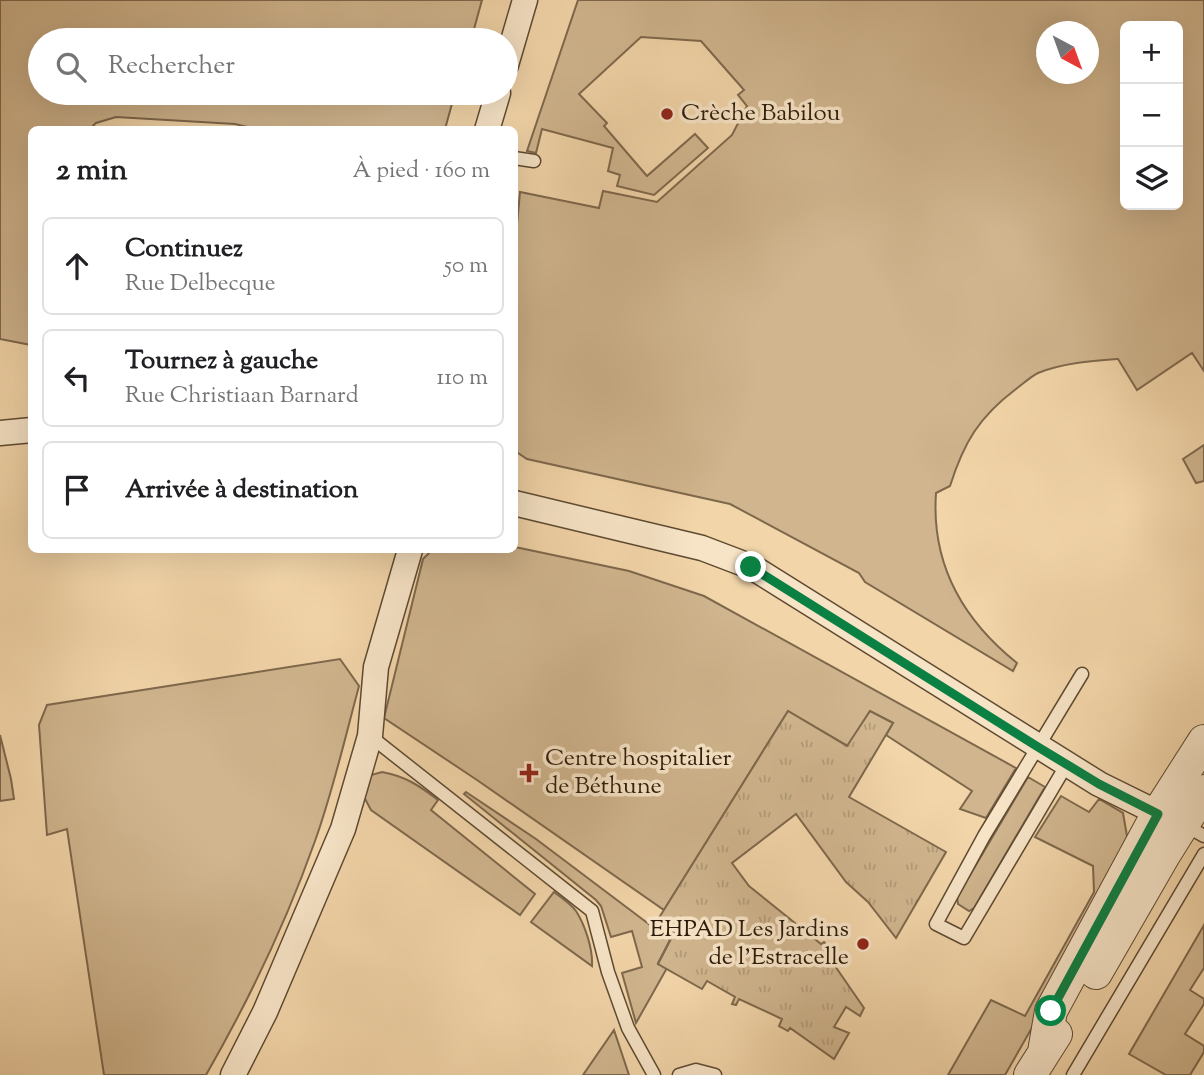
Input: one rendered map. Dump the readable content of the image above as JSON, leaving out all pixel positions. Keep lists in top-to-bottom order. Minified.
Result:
{"places":{"other":["Crèche Babilou","EHPAD Les Jardins de l'Estracelle"],"health":["Centre hospitalier de Béthune"]},"north":"bottom right","page":{"map_buttons":["+","−"],"search":"Rechercher","heading":["2 min","À pied · 160 m"],"list":[["Continuez","Rue Delbecque","50 m"],["Tournez à gauche","Rue Christiaan Barnard","110 m"],"Arrivée à destination"]}}
